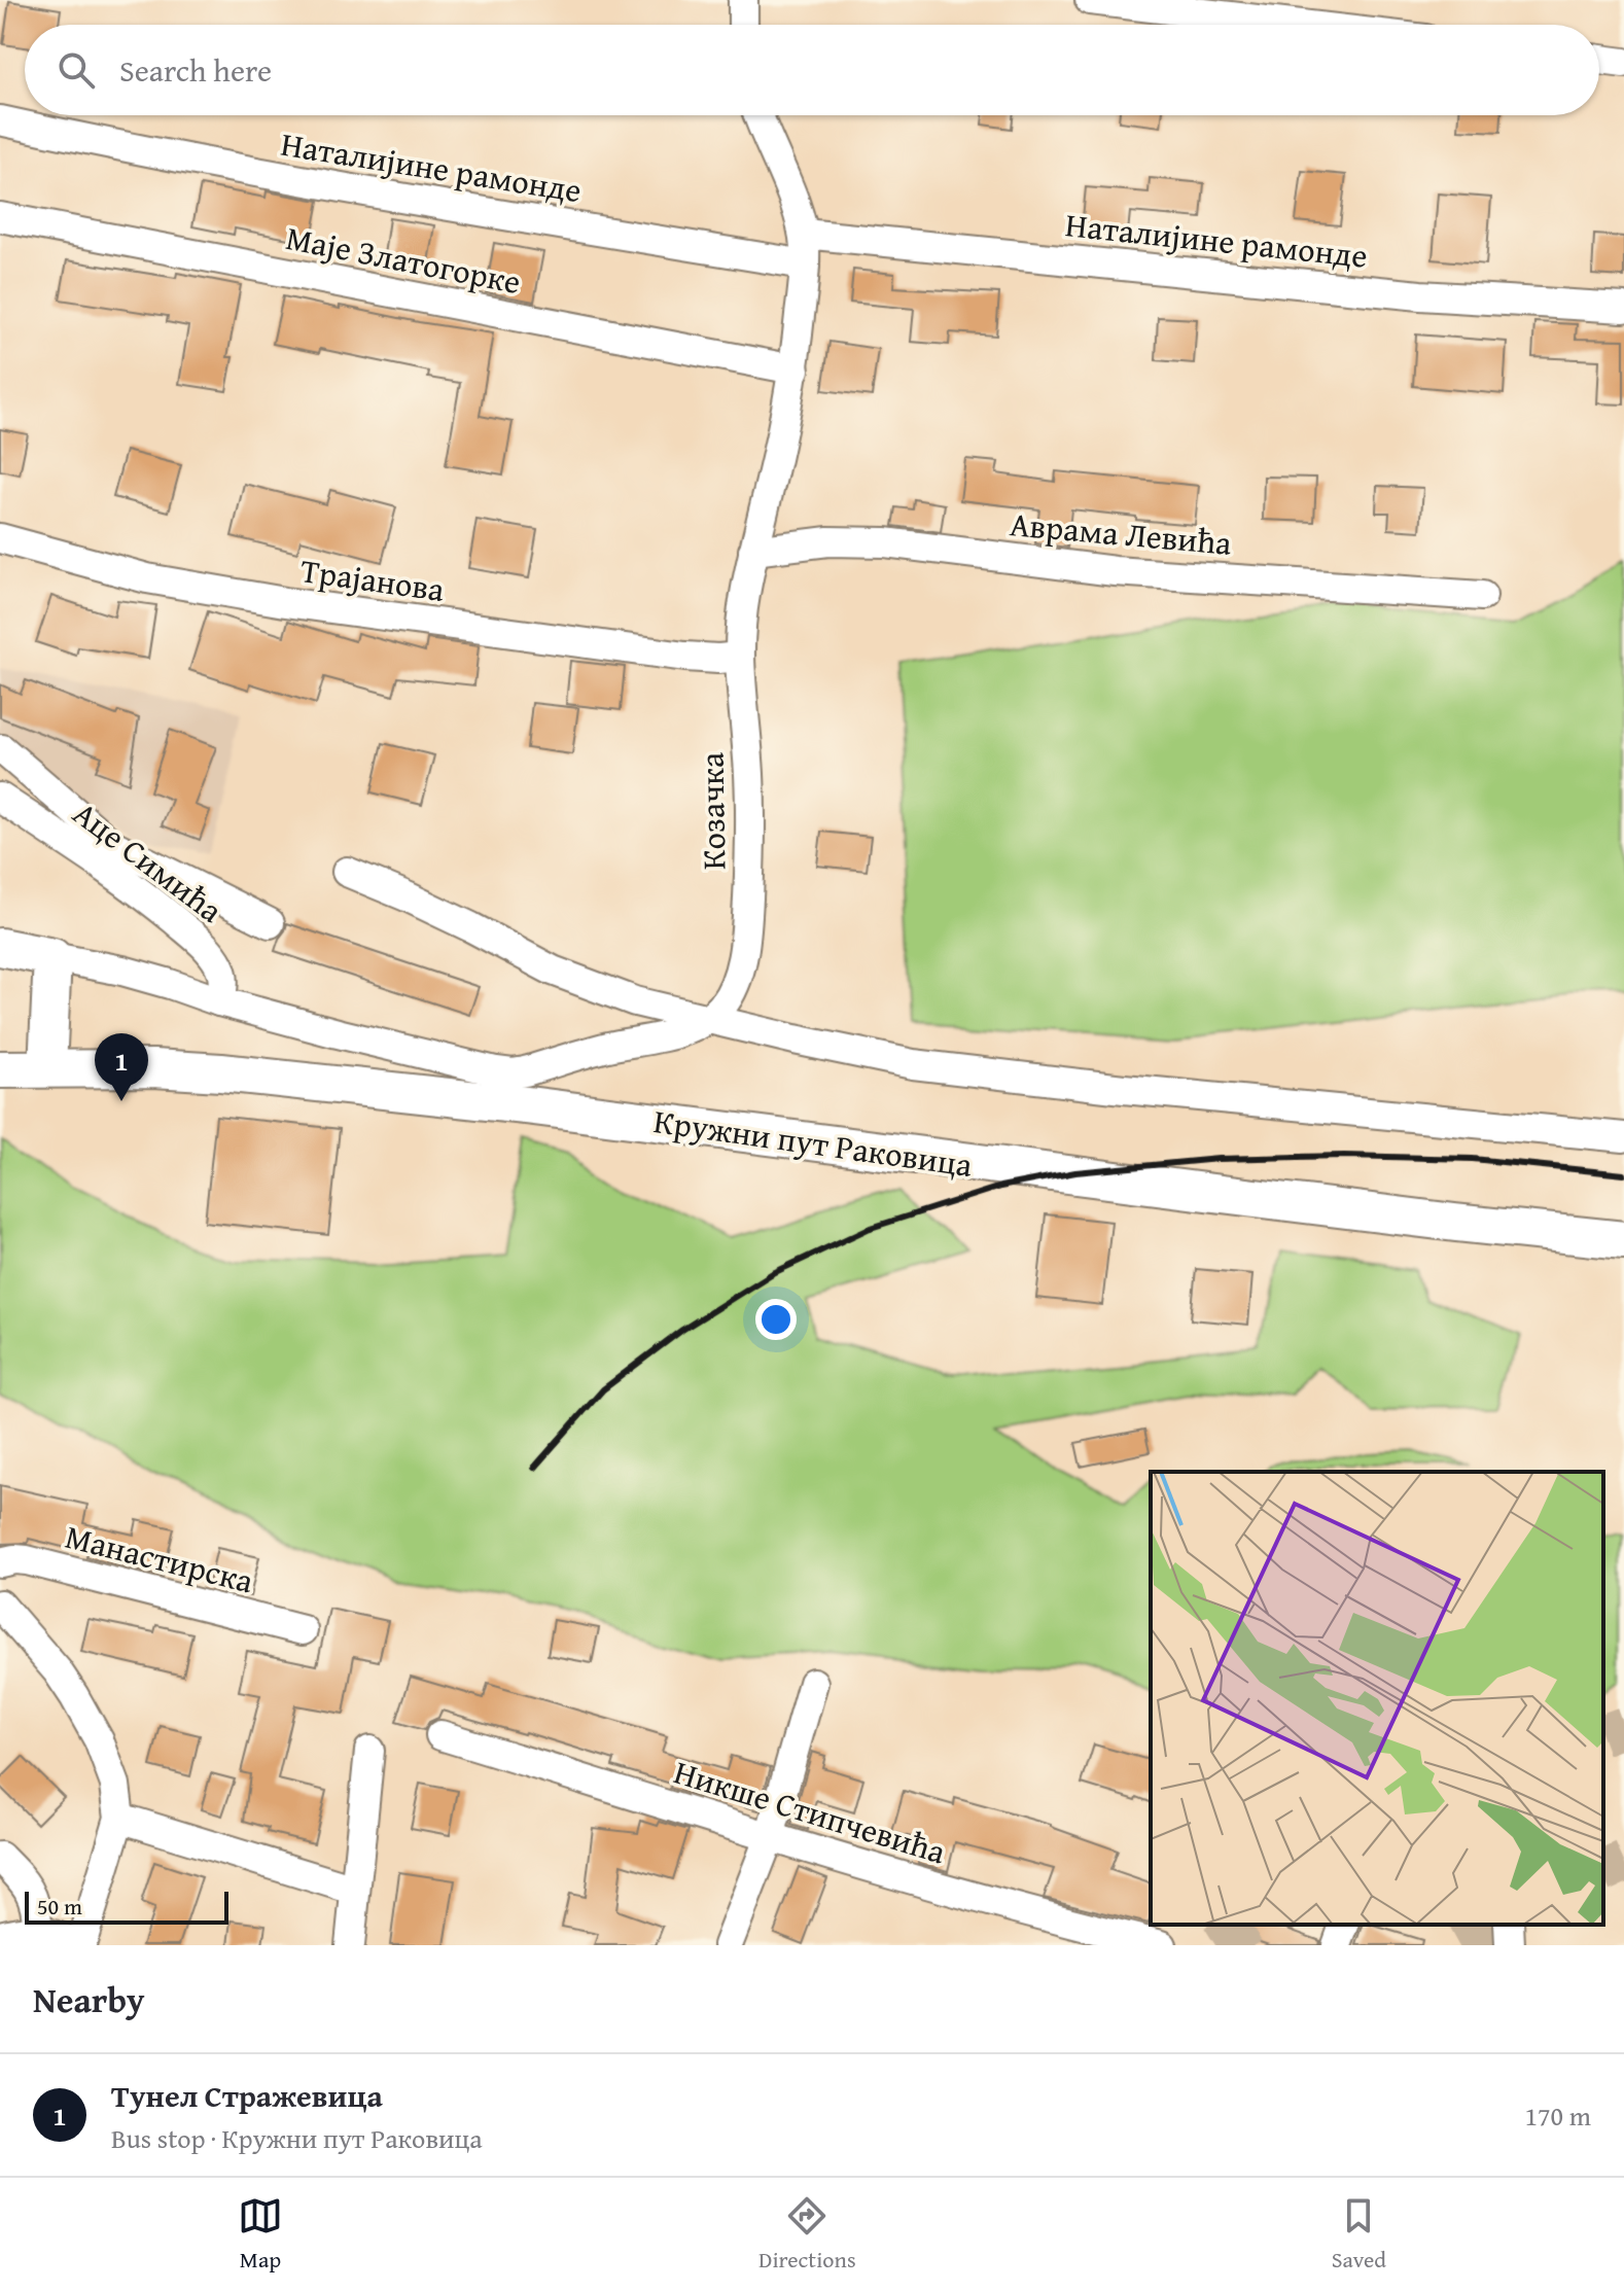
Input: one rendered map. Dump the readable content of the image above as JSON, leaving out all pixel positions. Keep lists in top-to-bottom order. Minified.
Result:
{"streets":{"main road":["Кружни пут Раковица"],"street":["Наталијине рамонде","Маје Златогорке","Аврама Левића","Трајанова","Козачка","Аце Симића","Манастирска","Никше Стипчевића"]},"crossings":[["Наталијине рамонде","Козачка"],["Маје Златогорке","Козачка"],["Аврама Левића","Козачка"],["Трајанова","Козачка"],["Козачка","Аце Симића"]],"scale_bar":"50 m","page":{"search":"Search here","pins":"1","scale":"50 m","heading":"Nearby","list":[{"mark":"1","name":"Тунел Стражевица","note":"Bus stop · Кружни пут Раковица","value":"170 m"}],"nav":["Map","Directions","Saved"]}}
